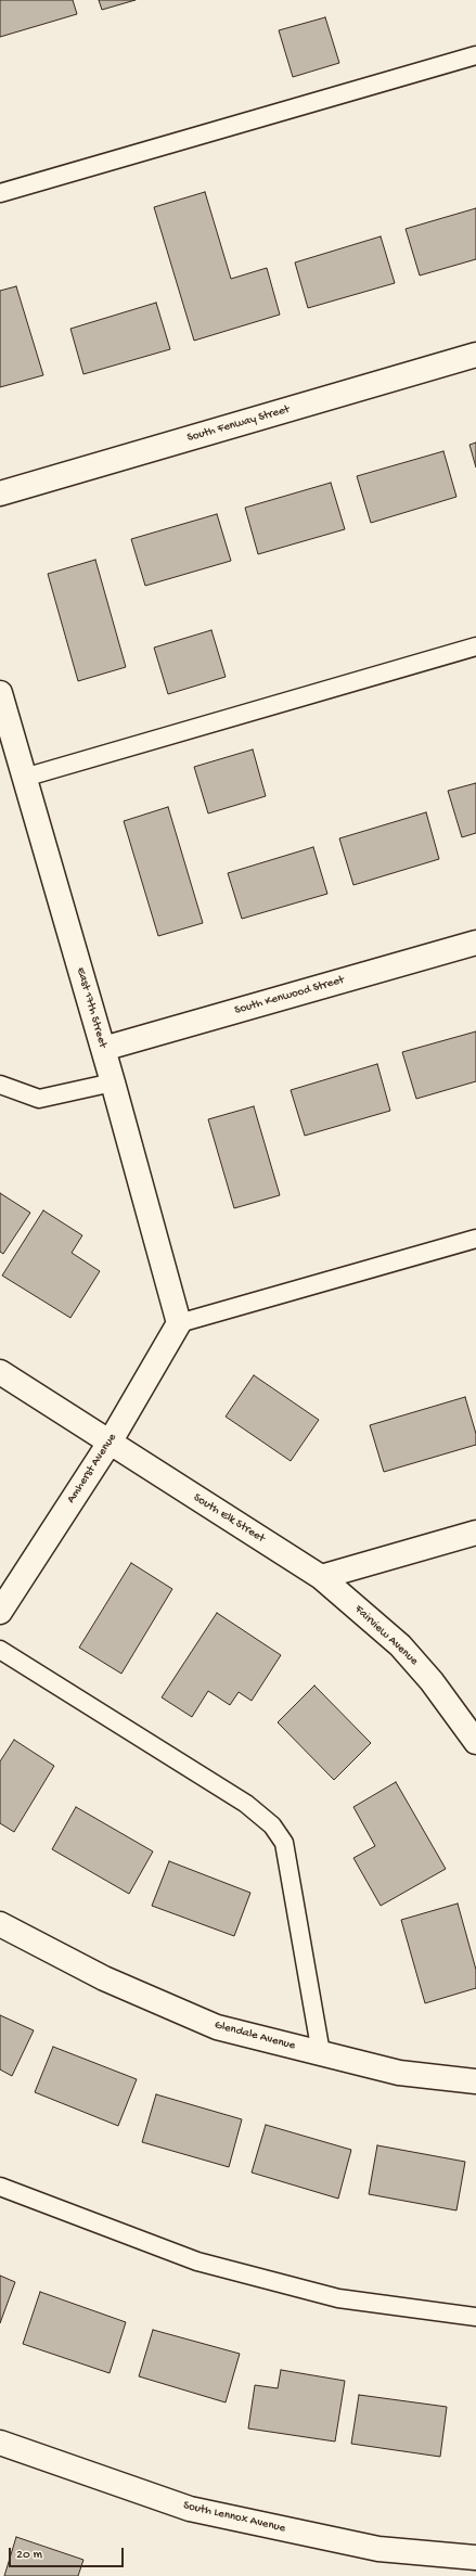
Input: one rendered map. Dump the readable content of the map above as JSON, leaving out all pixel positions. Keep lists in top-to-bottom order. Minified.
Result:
{"streets":{"street":["South Fenway Street","South Kenwood Street","East 17th Street","Amherst Avenue","South Elk Street","Fairview Avenue","Glendale Avenue","South Lennox Avenue"]},"crossings":[["South Kenwood Street","East 17th Street"],["East 17th Street","Amherst Avenue"],["Amherst Avenue","South Elk Street"],["South Elk Street","Fairview Avenue"]],"scale_bar":"20 m"}
